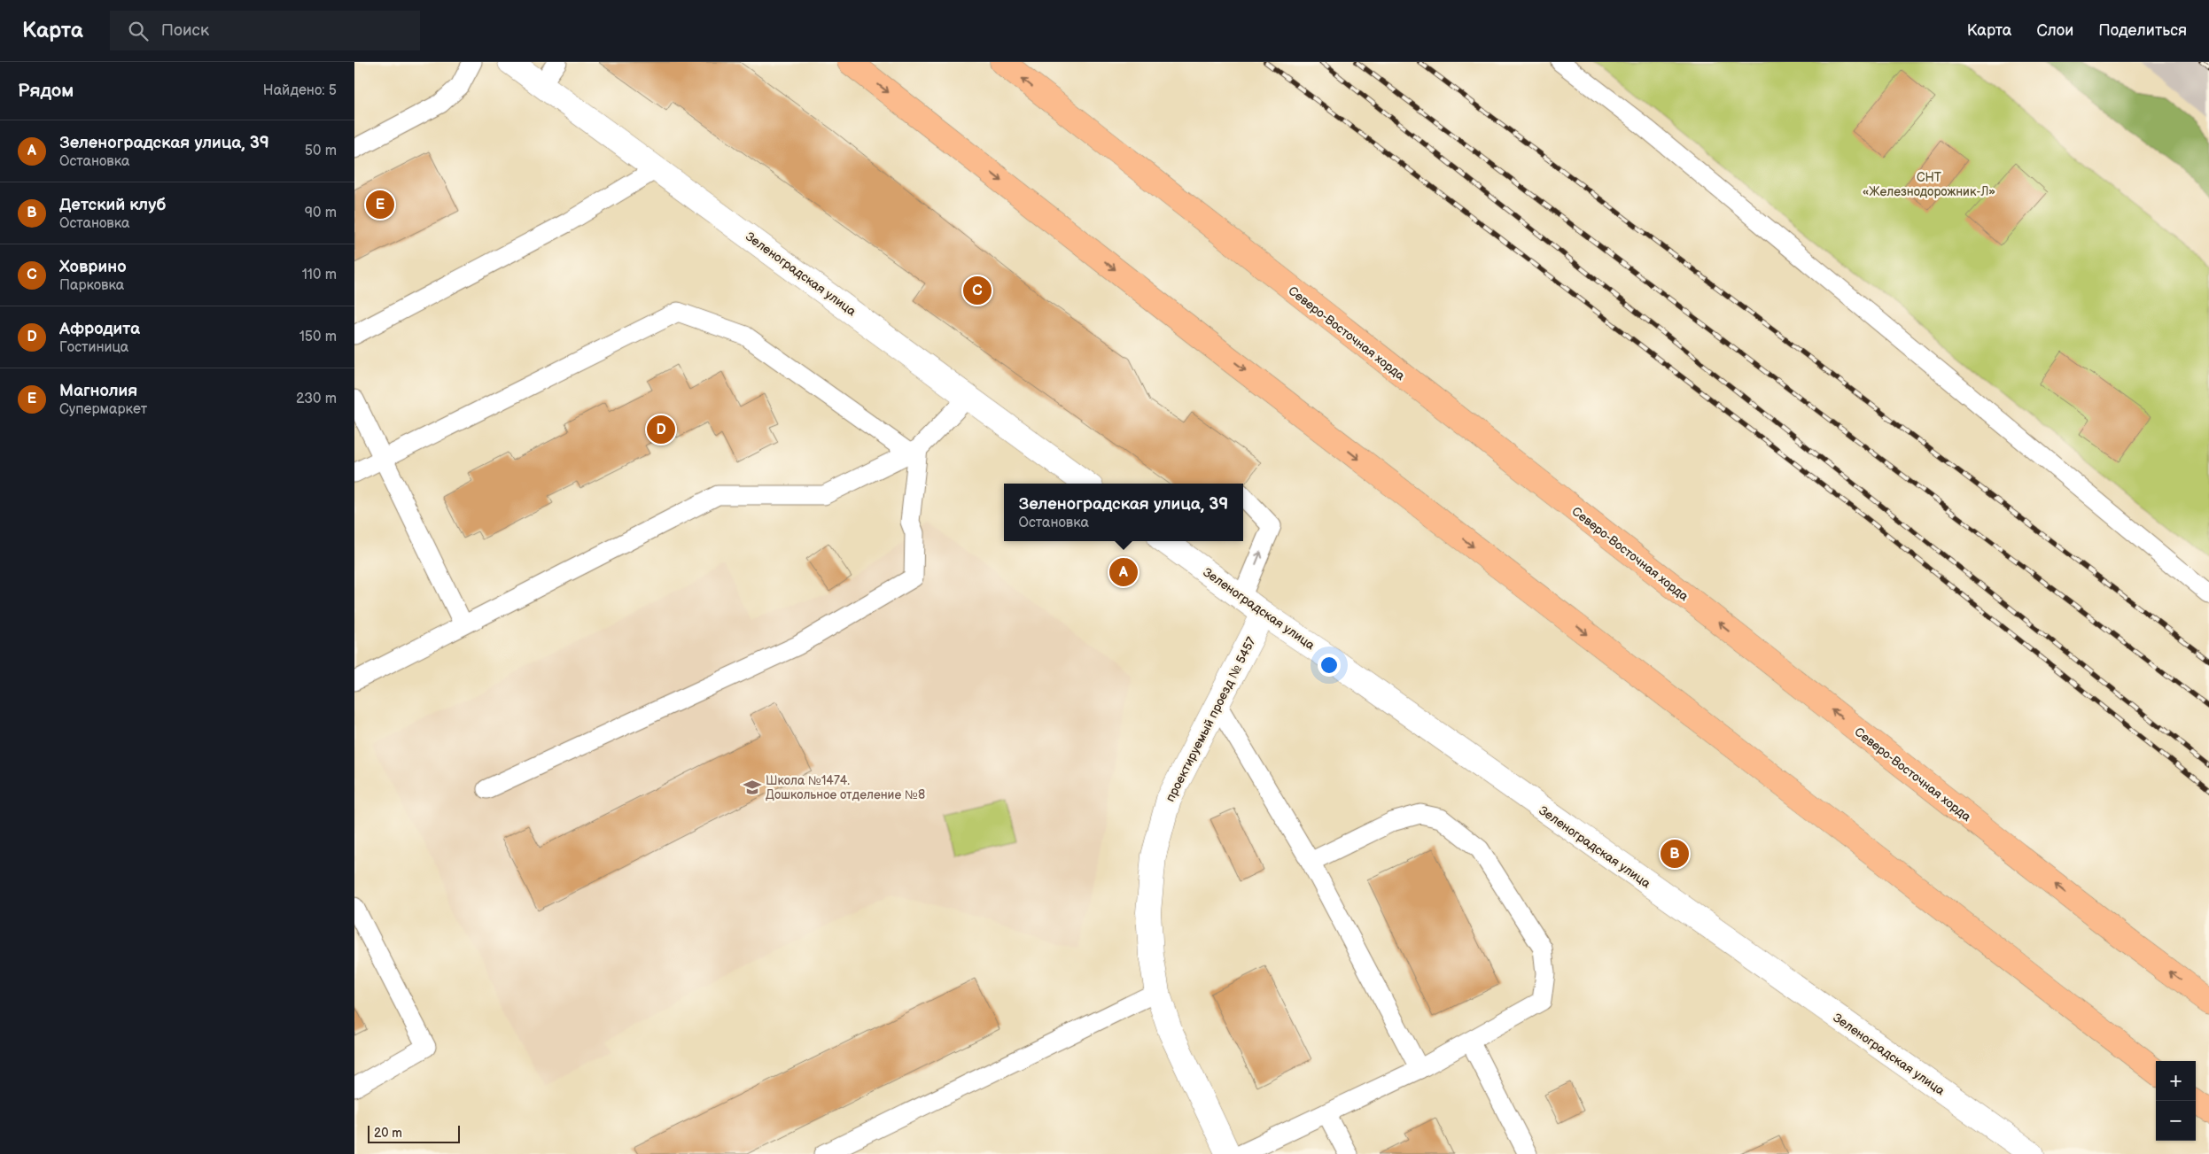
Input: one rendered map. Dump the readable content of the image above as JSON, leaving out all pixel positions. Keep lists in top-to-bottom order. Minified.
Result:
{"streets":{"main road":["Северо-Восточная хорда"],"street":["Зеленоградская улица","проектируемый проезд № 5457"]},"crossings":[["Зеленоградская улица","проектируемый проезд № 5457"]],"parks":["СНТ «Железнодорожник-Л»"],"places":{"school or university":["Школа №1474. Дошкольное отделение №8"]},"scale_bar":"20 m","page":{"header":"Карта","search":"Поиск","nav":["Карта","Слои","Поделиться"],"heading":["Рядом","Найдено: 5"],"list":[{"mark":"A","name":"Зеленоградская улица, 39","note":"Остановка","value":"50 m"},{"mark":"B","name":"Детский клуб","note":"Остановка","value":"90 m"},{"mark":"C","name":"Ховрино","note":"Парковка","value":"110 m"},{"mark":"D","name":"Афродита","note":"Гостиница","value":"150 m"},{"mark":"E","name":"Магнолия","note":"Супермаркет","value":"230 m"}],"pins":["E","C","D","A","B"],"popup":["Зеленоградская улица, 39","Остановка"],"map_buttons":["+","−"],"scale":"20 m"}}
